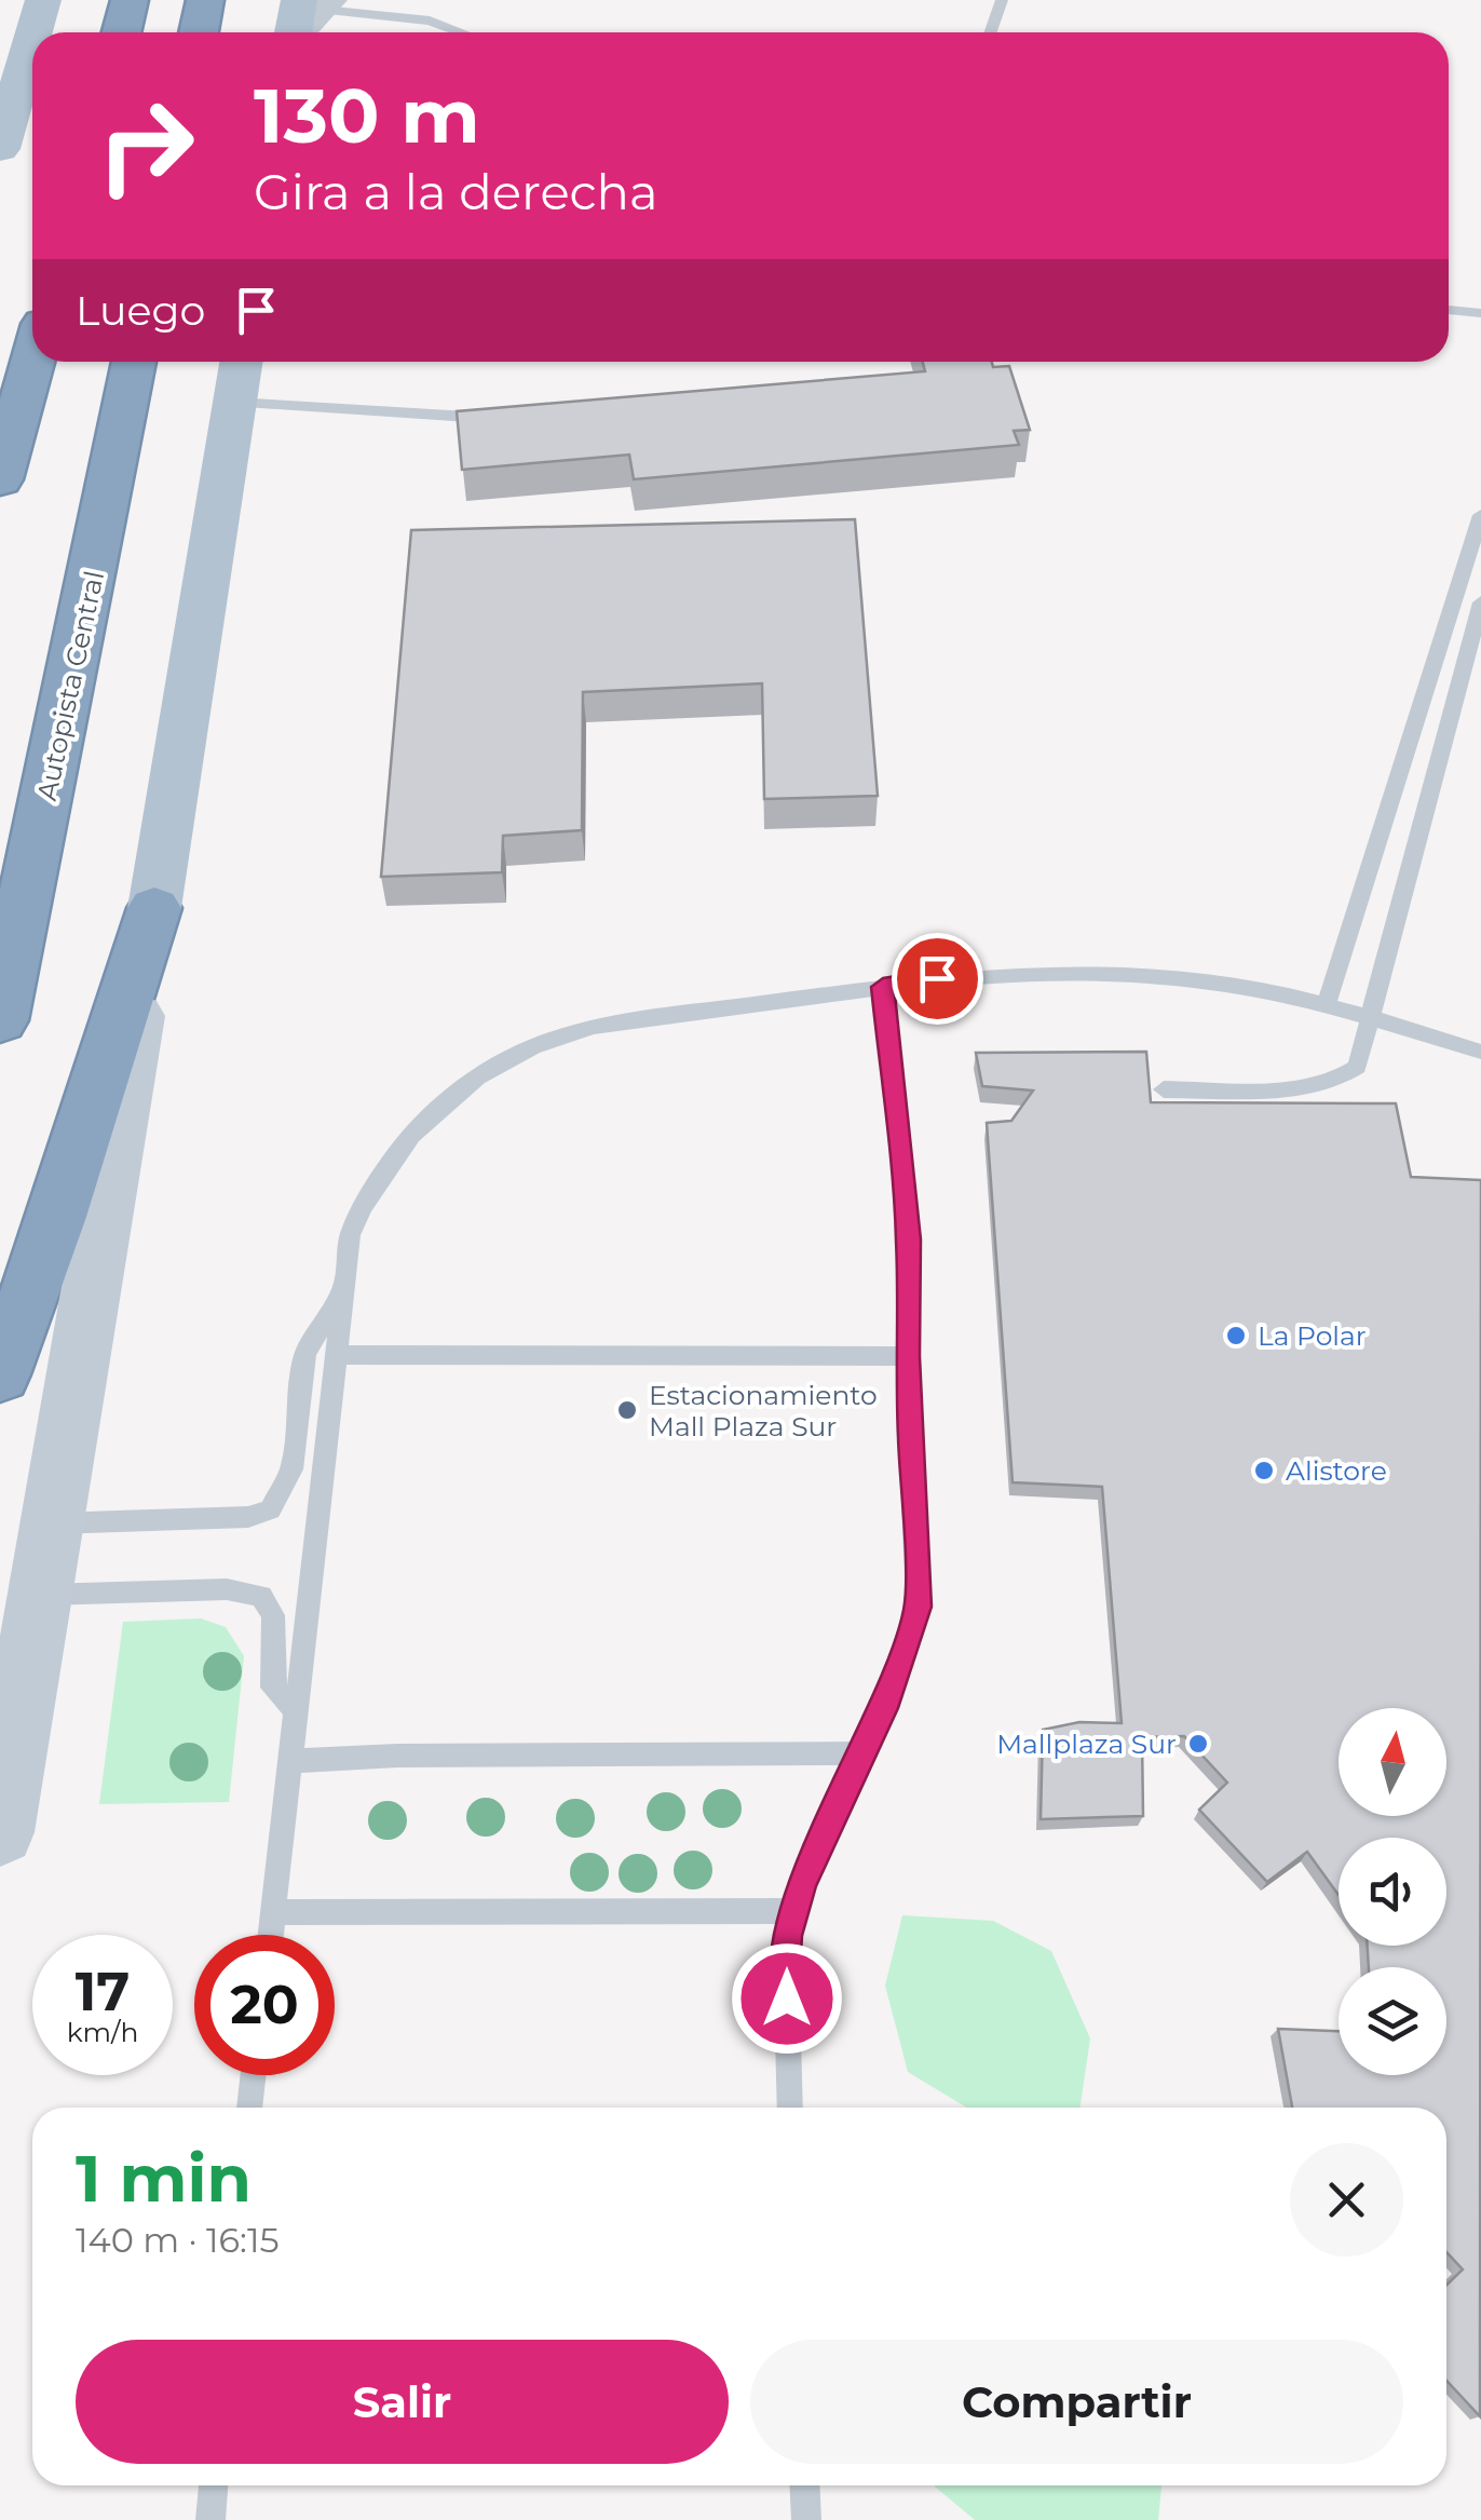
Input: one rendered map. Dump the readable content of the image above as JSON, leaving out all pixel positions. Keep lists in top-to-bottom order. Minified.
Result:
{"streets":{"highway":["Autopista Central"]},"places":["La Polar","Estacionamiento Mall Plaza Sur","Alistore","Mallplaza Sur"],"north":"top","page":{"turn":["130 m","Gira a la derecha"],"then":"Luego","speed":"17 km/h","limit":"20","heading":["1 min","140 m · 16:15"],"buttons":["Salir","Compartir"]}}
